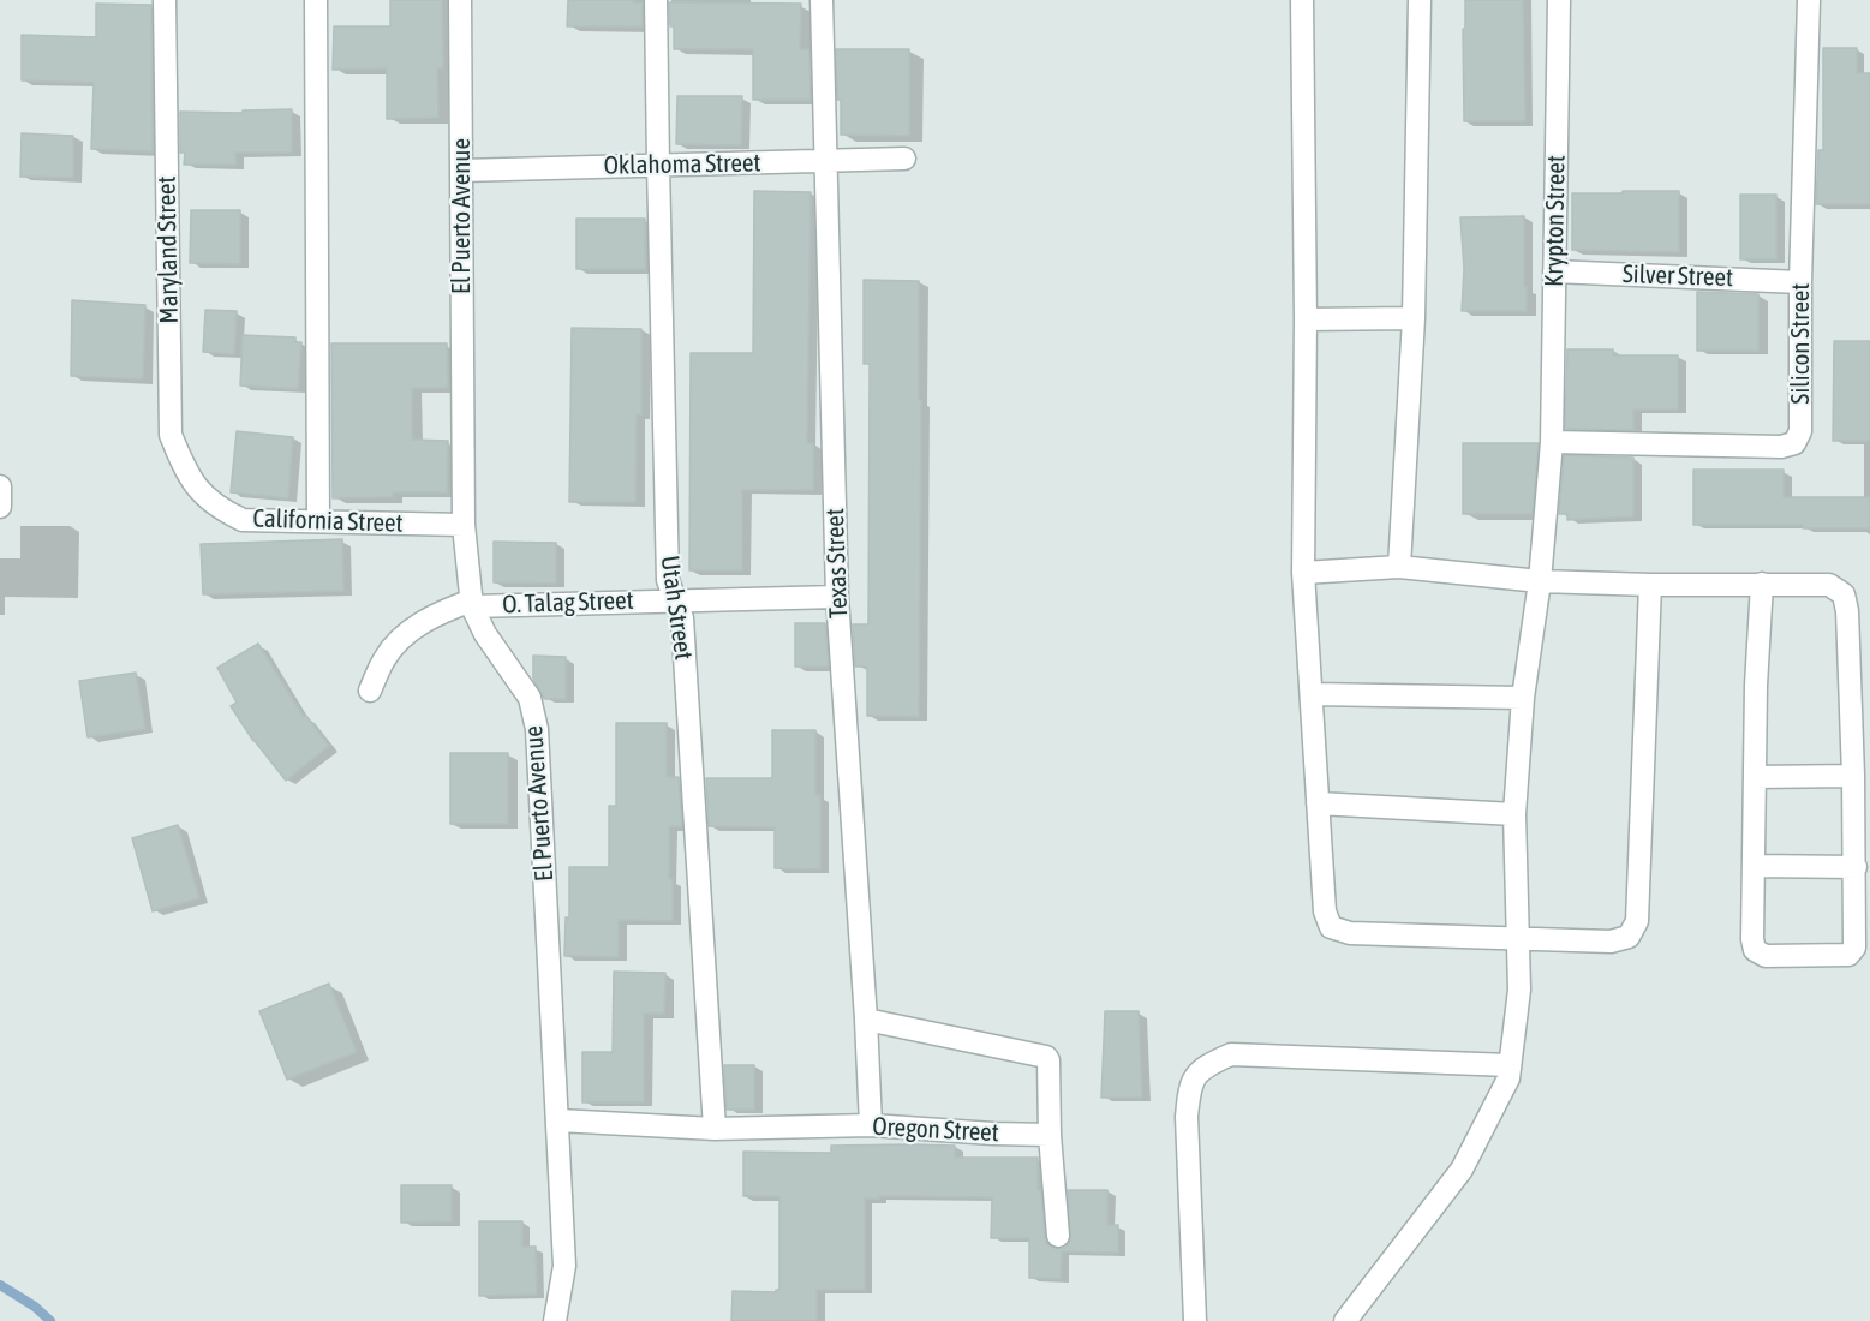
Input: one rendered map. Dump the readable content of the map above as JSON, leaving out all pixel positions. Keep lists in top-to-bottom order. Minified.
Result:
{"streets":{"street":["Oklahoma Street","El Puerto Avenue","Krypton Street","Maryland Street","Silver Street","Silicon Street","California Street","Texas Street","O. Talag Street","Utah Street","Oregon Street"]},"crossings":[["Oklahoma Street","El Puerto Avenue"],["Oklahoma Street","Texas Street"],["Oklahoma Street","Utah Street"],["El Puerto Avenue","California Street"],["El Puerto Avenue","O. Talag Street"],["El Puerto Avenue","Oregon Street"],["Krypton Street","Silver Street"],["Krypton Street","Silicon Street"],["Maryland Street","California Street"],["Silver Street","Silicon Street"],["Texas Street","O. Talag Street"],["Texas Street","Oregon Street"],["O. Talag Street","Utah Street"],["Utah Street","Oregon Street"]]}
